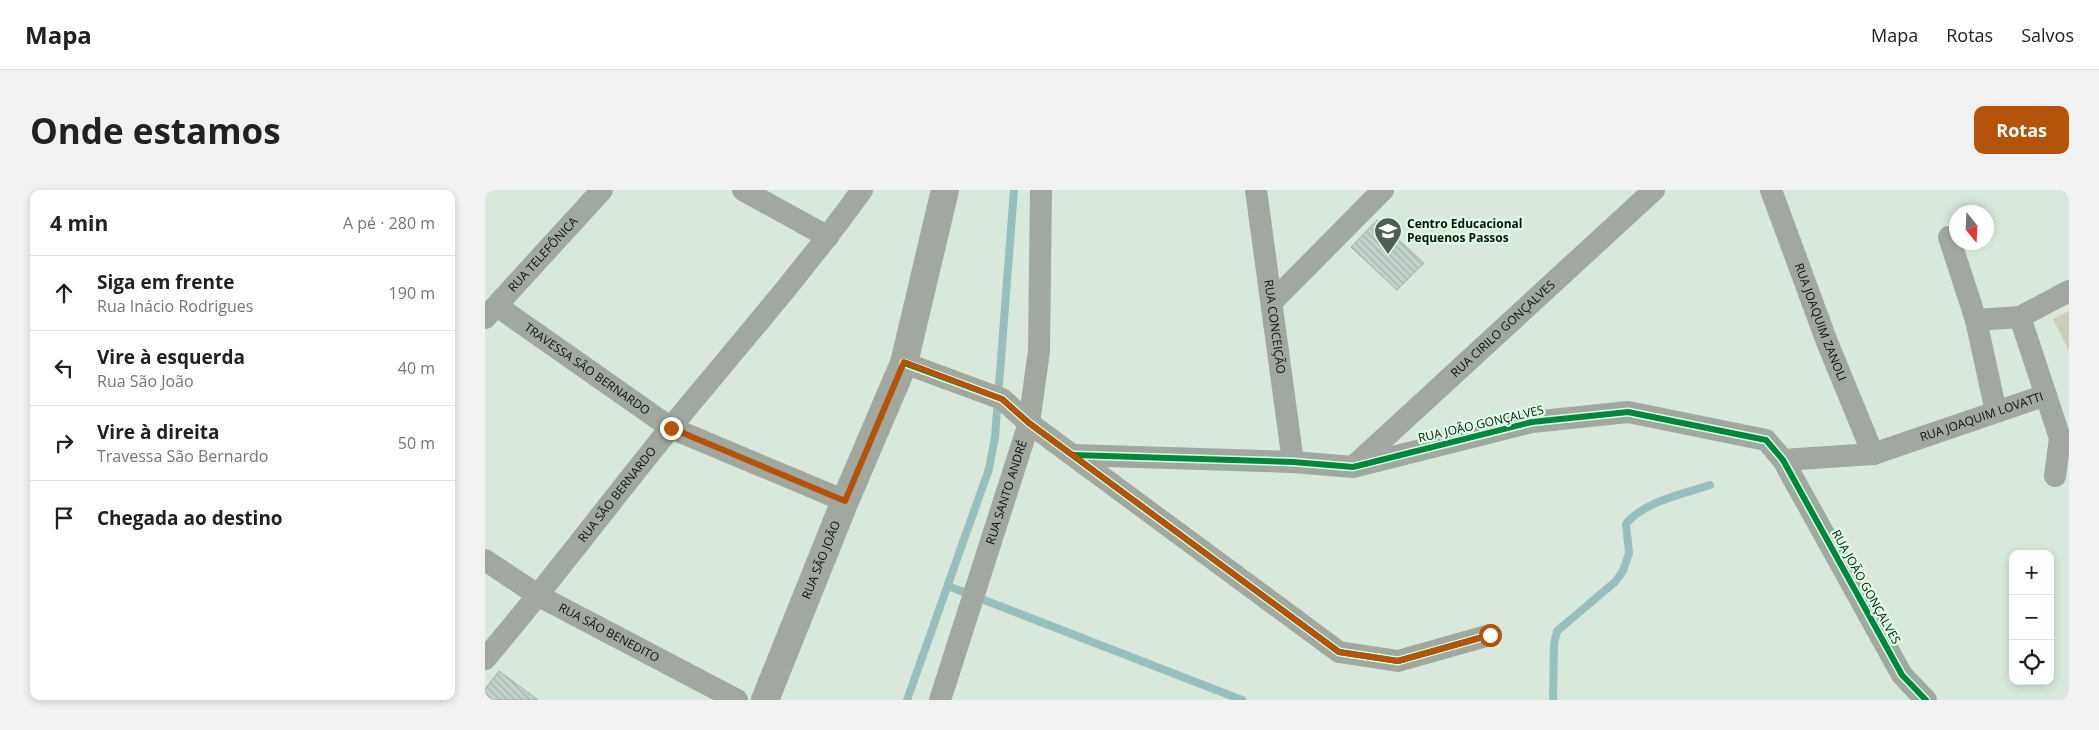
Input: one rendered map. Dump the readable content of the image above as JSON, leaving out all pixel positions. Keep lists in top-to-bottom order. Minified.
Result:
{"streets":{"street":["RUA TELEFÔNICA","RUA JOAQUIM ZANOLI","RUA CONCEIÇÃO","RUA CIRILO GONÇALVES","TRAVESSA SÃO BERNARDO","RUA JOAQUIM LOVATTI","RUA JOÃO GONÇALVES","RUA SANTO ANDRÉ","RUA SÃO BERNARDO","RUA SÃO JOÃO","RUA SÃO BENEDITO"]},"crossings":[["RUA TELEFÔNICA","TRAVESSA SÃO BERNARDO"],["RUA JOAQUIM ZANOLI","RUA JOAQUIM LOVATTI"],["RUA CONCEIÇÃO","RUA JOÃO GONÇALVES"],["RUA CIRILO GONÇALVES","RUA JOÃO GONÇALVES"],["TRAVESSA SÃO BERNARDO","RUA SÃO BERNARDO"],["TRAVESSA SÃO BERNARDO","RUA SÃO JOÃO"],["RUA JOAQUIM LOVATTI","RUA JOÃO GONÇALVES"],["RUA SÃO BERNARDO","RUA SÃO BENEDITO"]],"places":{"school or university":["Centro Educacional Pequenos Passos"]},"north":"bottom","page":{"header":"Mapa","nav":["Mapa","Rotas","Salvos"],"buttons":"Rotas","title":"Onde estamos","heading":["4 min","A pé · 280 m"],"list":[["Siga em frente","Rua Inácio Rodrigues","190 m"],["Vire à esquerda","Rua São João","40 m"],["Vire à direita","Travessa São Bernardo","50 m"],"Chegada ao destino"],"map_buttons":["+","−"]}}
